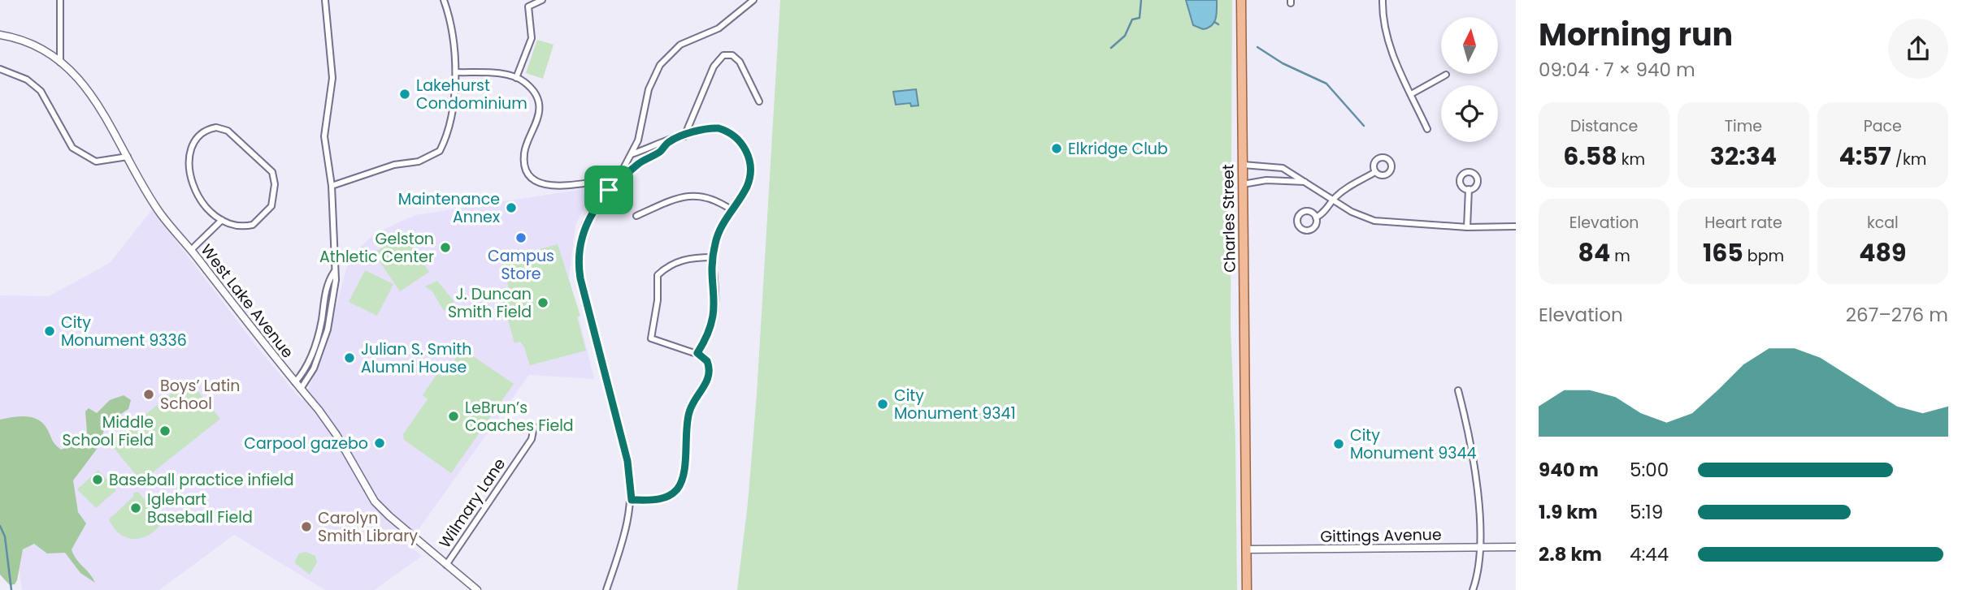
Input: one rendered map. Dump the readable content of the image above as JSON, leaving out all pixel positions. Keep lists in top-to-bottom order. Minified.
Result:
{"streets":{"main road":["Charles Street"],"street":["West Lake Avenue","Wilmary Lane","Gittings Avenue"]},"crossings":[["Charles Street","Gittings Avenue"],["West Lake Avenue","Wilmary Lane"]],"places":["Lakehurst Condominium","Elkridge Club","Maintenance Annex","Campus Store","Gelston Athletic Center","J. Duncan Smith Field","City Monument 9336","Julian S. Smith Alumni House","Boys’ Latin School","City Monument 9341","LeBrun’s Coaches Field","Middle School Field","Carpool gazebo","City Monument 9344","Baseball practice infield","Iglehart Baseball Field","Carolyn Smith Library"],"north":"top","page":{"heading":["Morning run","09:04 · 7 × 940 m"],"stats":[["Distance","6.58 km"],["Time","32:34"],["Pace","4:57 /km"],["Elevation","84 m"],["Heart rate","165 bpm"],["kcal","489"]],"chart":["Elevation","267–276 m"],"list":[{"name":"940 m","note":"5:00"},{"name":"1.9 km","note":"5:19"},{"name":"2.8 km","note":"4:44"}]}}
